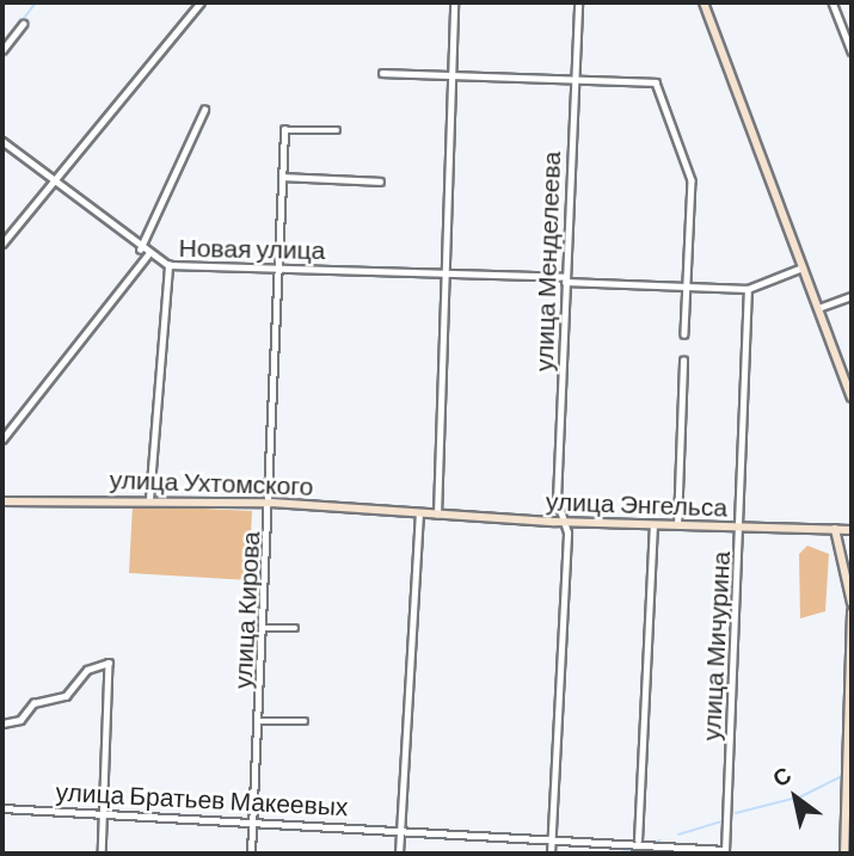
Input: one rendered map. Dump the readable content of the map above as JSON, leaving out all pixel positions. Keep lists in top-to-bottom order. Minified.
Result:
{"streets":{"main road":["улица Ухтомского","улица Энгельса"],"street":["Новая улица","улица Менделеева","улица Кирова","улица Мичурина","улица Братьев Макеевых"]},"crossings":[["Новая улица","улица Менделеева"],["Новая улица","улица Кирова"],["Новая улица","улица Мичурина"],["улица Менделеева","улица Энгельса"],["улица Менделеева","улица Братьев Макеевых"],["улица Ухтомского","улица Энгельса"],["улица Ухтомского","улица Кирова"],["улица Энгельса","улица Мичурина"],["улица Кирова","улица Братьев Макеевых"],["улица Мичурина","улица Братьев Макеевых"]],"north":"top left"}
